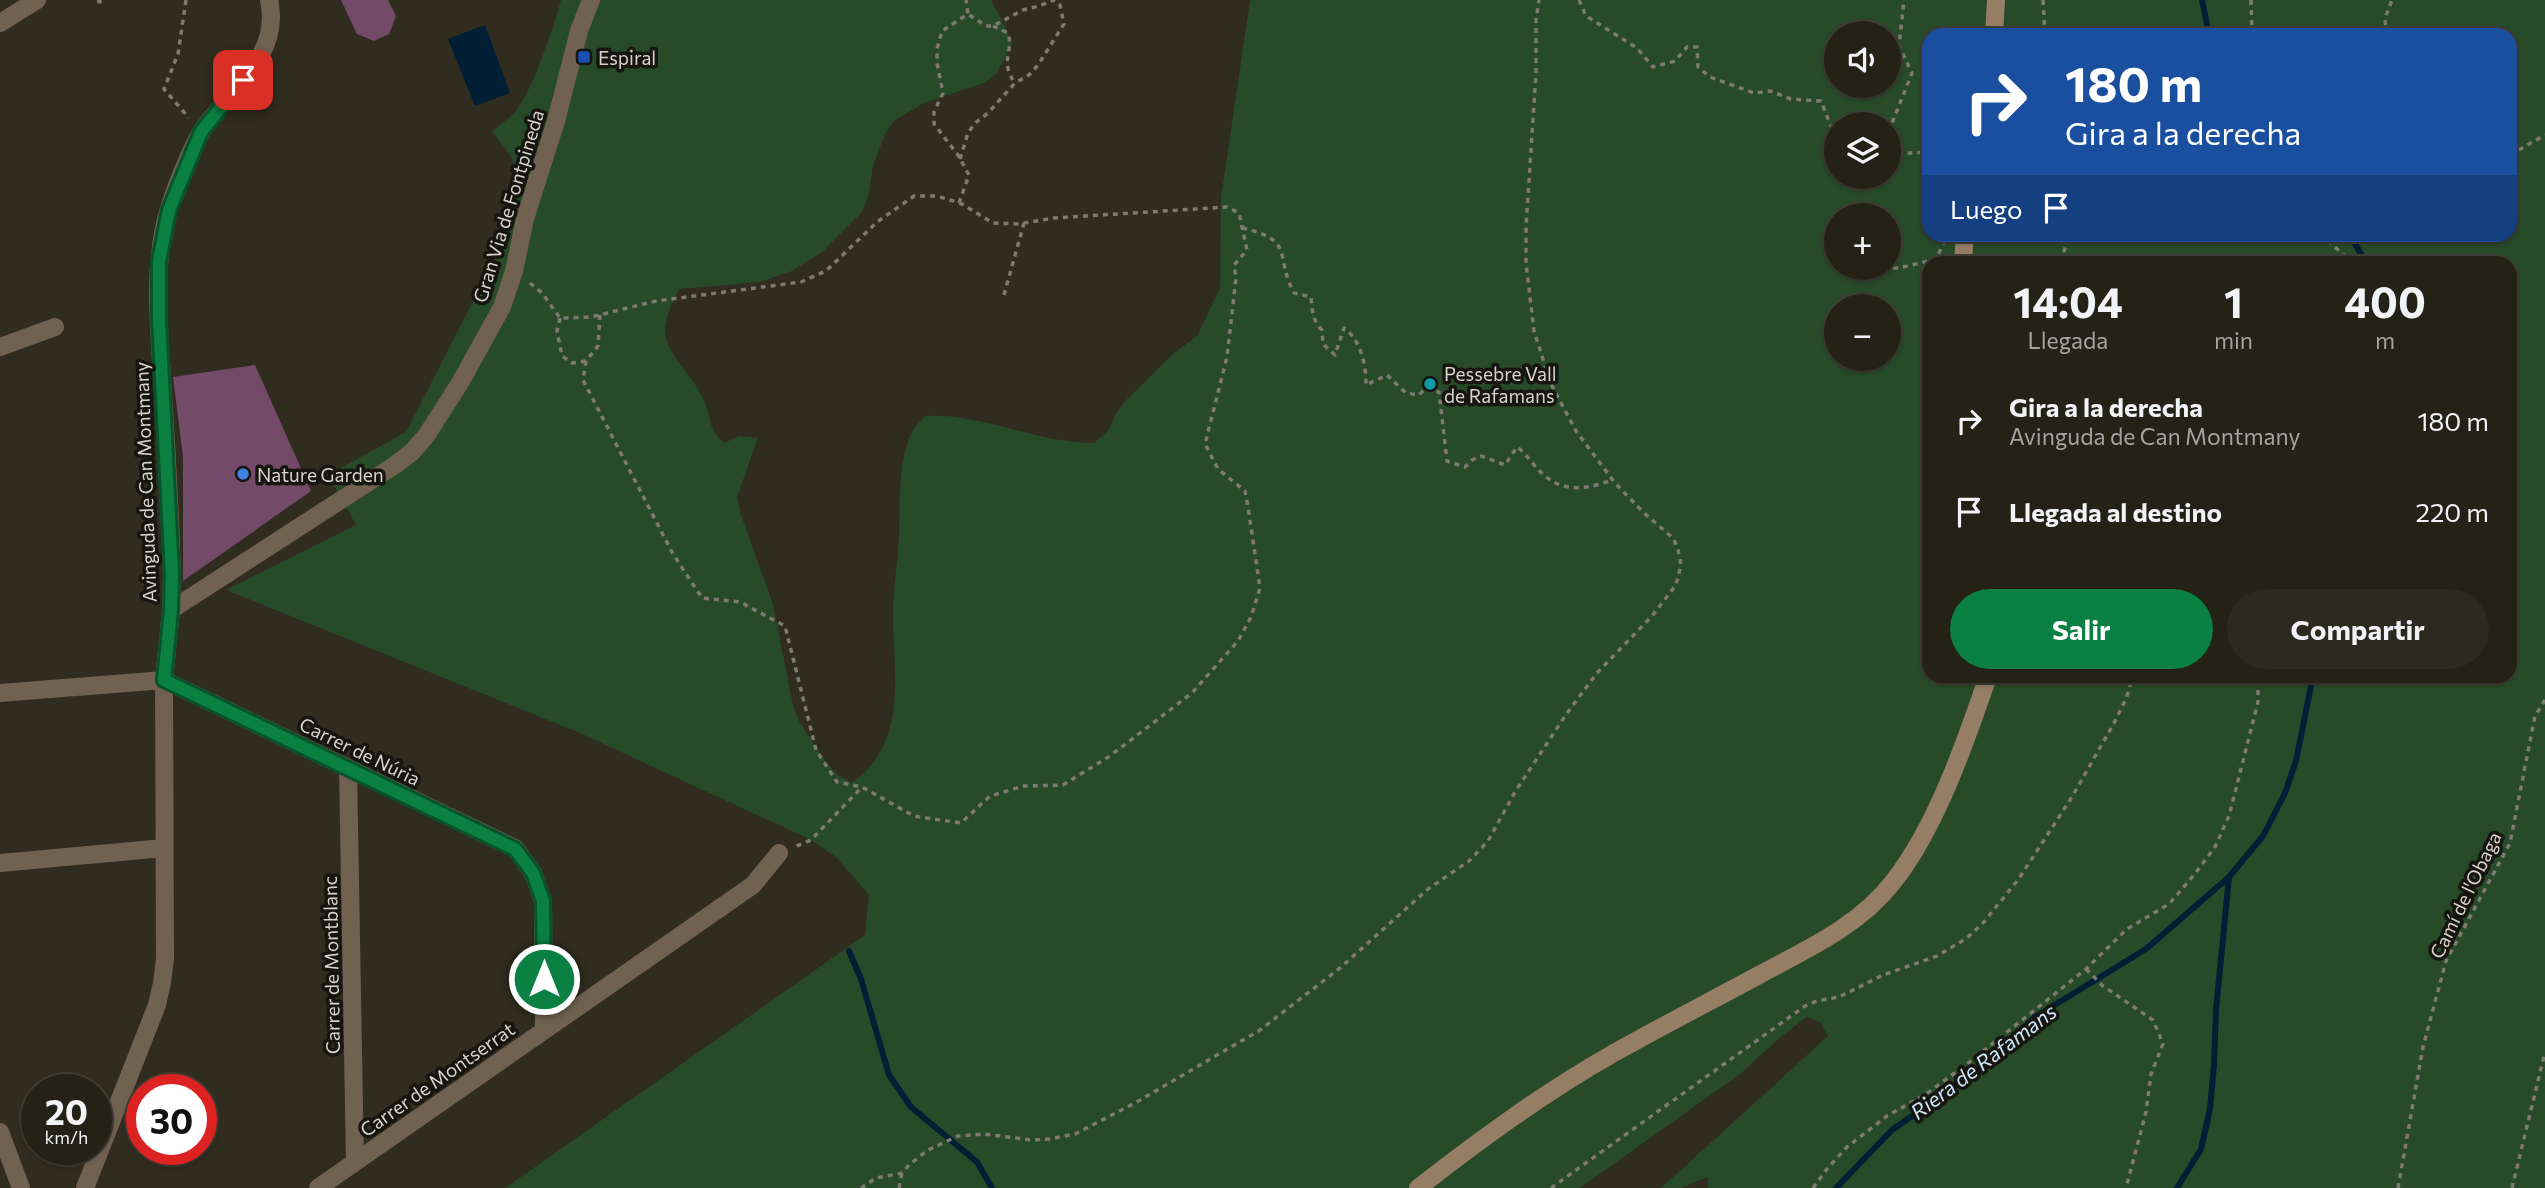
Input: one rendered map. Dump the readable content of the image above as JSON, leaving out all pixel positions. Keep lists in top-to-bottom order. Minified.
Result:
{"streets":{"street":["Gran Via de Fontpineda","Avinguda de Can Montmany","Carrer de Núria","Carrer de Montblanc","Carrer de Montserrat"],"path":["Camí de l'Obaga"]},"crossings":[["Gran Via de Fontpineda","Avinguda de Can Montmany"],["Avinguda de Can Montmany","Carrer de Núria"],["Carrer de Núria","Carrer de Montblanc"],["Carrer de Núria","Carrer de Montserrat"],["Carrer de Montblanc","Carrer de Montserrat"]],"water":["Riera de Rafamans"],"places":{"transit":["Espiral"],"other":["Pessebre Vall de Rafamans","Nature Garden"]},"page":{"map_buttons":["+","−"],"turn":["180 m","Gira a la derecha"],"then":"Luego","eta":["14:04","Llegada","1","min","400","m"],"list":[{"name":"Gira a la derecha","note":"Avinguda de Can Montmany","value":"180 m"},{"name":"Llegada al destino","value":"220 m"}],"buttons":["Salir","Compartir"],"speed":"20 km/h","limit":"30"}}
